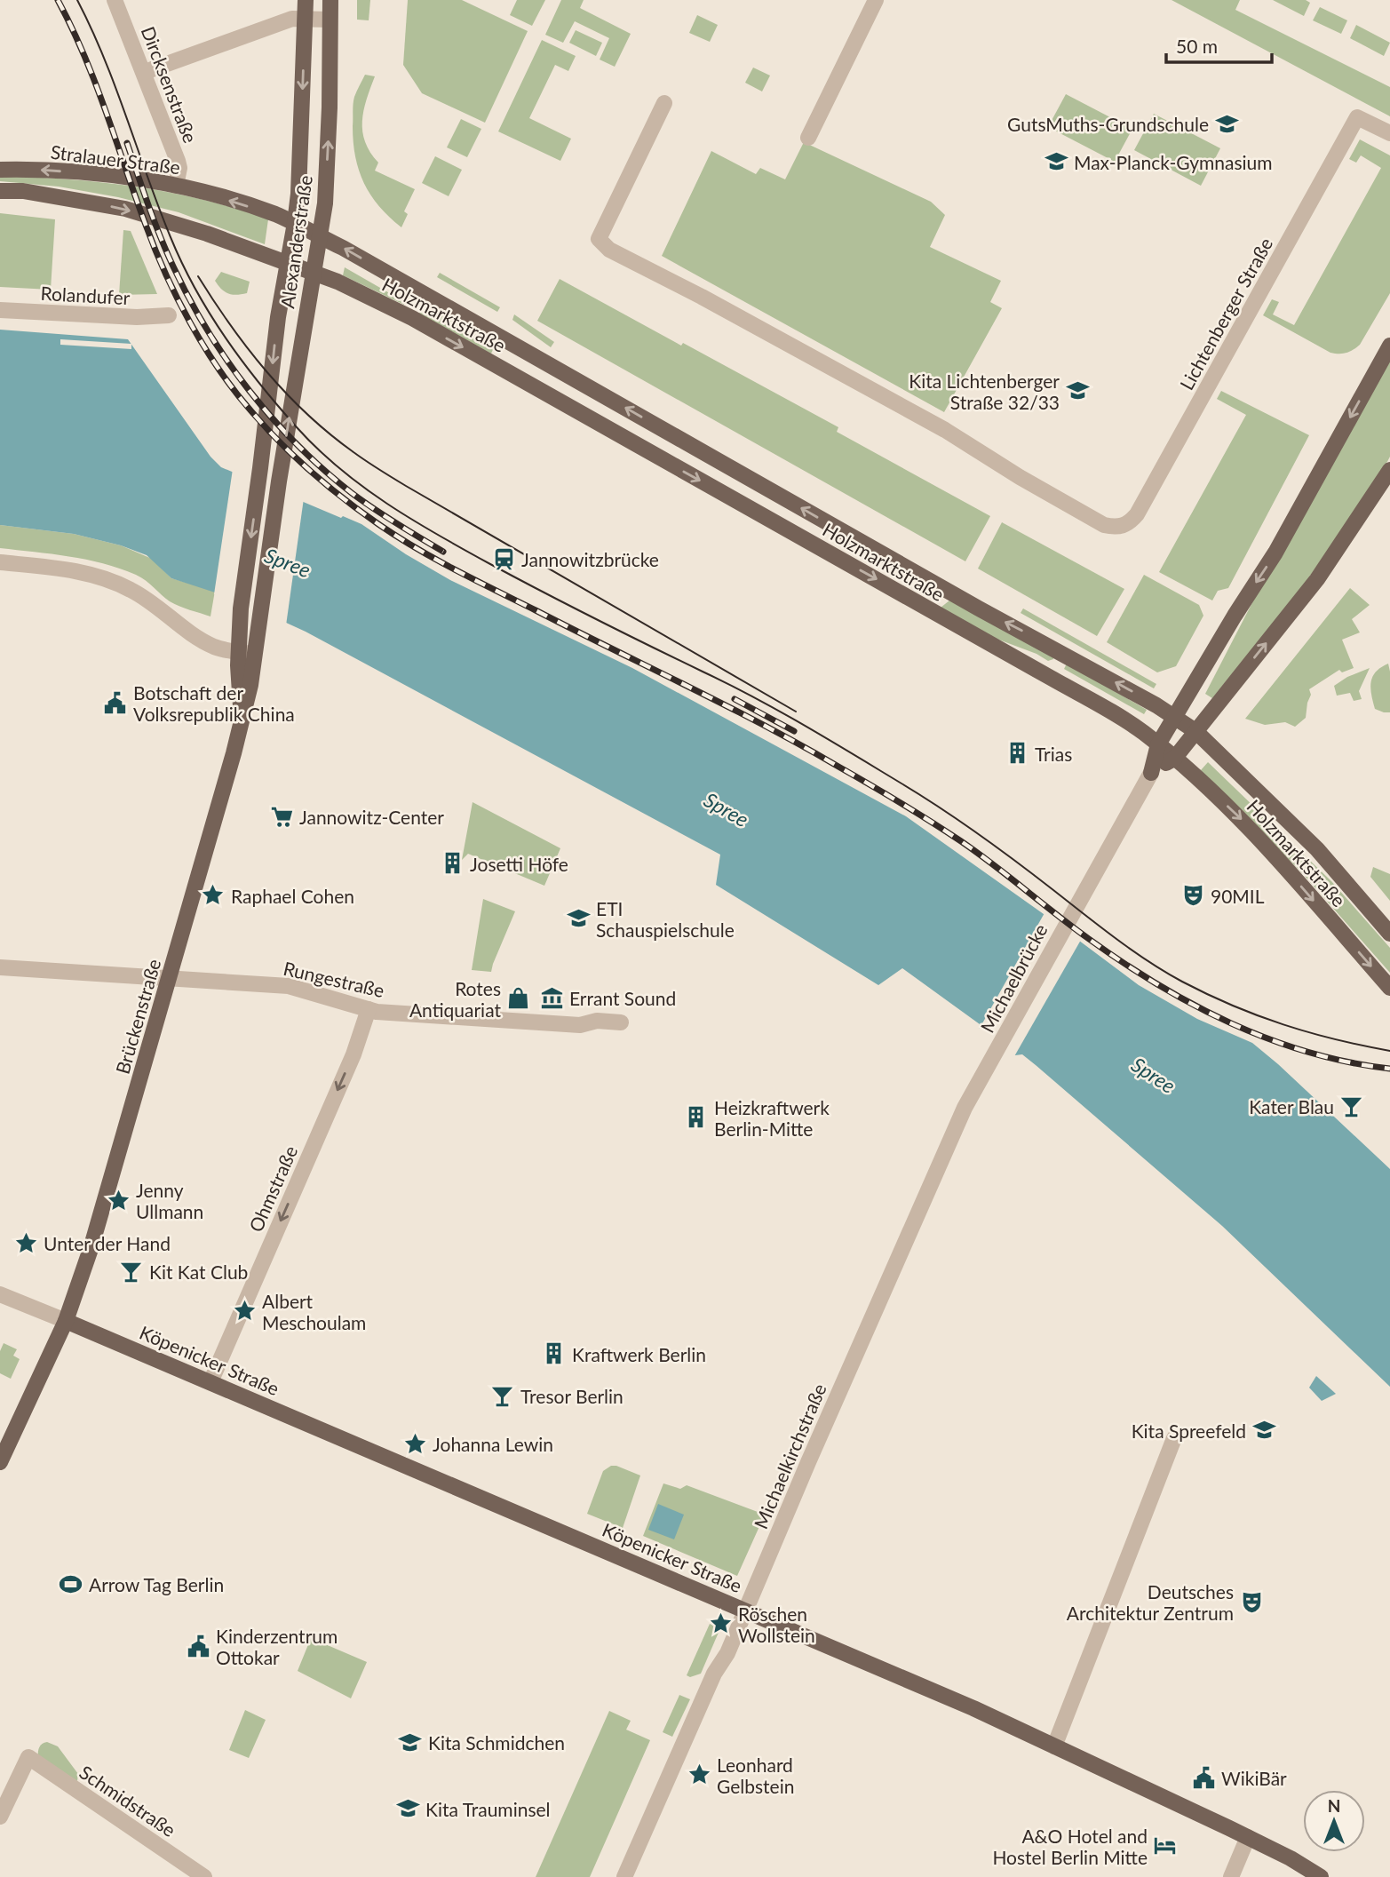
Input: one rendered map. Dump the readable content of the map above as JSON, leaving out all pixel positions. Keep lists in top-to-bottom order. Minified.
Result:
{"streets":{"main road":["Stralauer Straße","Alexanderstraße","Holzmarktstraße","Brückenstraße","Köpenicker Straße"],"street":["Dircksenstraße","Rolandufer","Lichtenberger Straße","Michaelbrücke","Rungestraße","Ohmstraße","Michaelkirchstraße","Schmidstraße"]},"crossings":[["Dircksenstraße","Stralauer Straße"],["Stralauer Straße","Alexanderstraße"],["Stralauer Straße","Holzmarktstraße"],["Alexanderstraße","Holzmarktstraße"],["Alexanderstraße","Brückenstraße"],["Michaelbrücke","Michaelkirchstraße"],["Rungestraße","Brückenstraße"],["Rungestraße","Ohmstraße"],["Brückenstraße","Köpenicker Straße"],["Ohmstraße","Köpenicker Straße"],["Köpenicker Straße","Michaelkirchstraße"]],"one_way":["Ohmstraße"],"water":["Spree"],"places":{"school or university":["GutsMuths-Grundschule","Max-Planck-Gymnasium","Kita Lichtenberger Straße 32/33","ETI Schauspielschule","Kita Spreefeld","Kita Schmidchen","Kita Trauminsel"],"station":["Jannowitzbrücke"],"public building":["Botschaft der Volksrepublik China","Kinderzentrum Ottokar","WikiBär"],"building":["Trias","Josetti Höfe","Heizkraftwerk Berlin-Mitte","Kraftwerk Berlin"],"supermarket":["Jannowitz-Center"],"place":["Raphael Cohen","Jenny Ullmann","Unter der Hand","Albert Meschoulam","Johanna Lewin","Röschen Wollstein","Leonhard Gelbstein"],"theatre":["90MIL","Deutsches Architektur Zentrum"],"museum":["Errant Sound"],"shop":["Rotes Antiquariat"],"bar":["Kater Blau","Kit Kat Club","Tresor Berlin"],"sports":["Arrow Tag Berlin"],"hotel":["A&O Hotel and Hostel Berlin Mitte"]},"scale_bar":"50 m","north":"top"}
